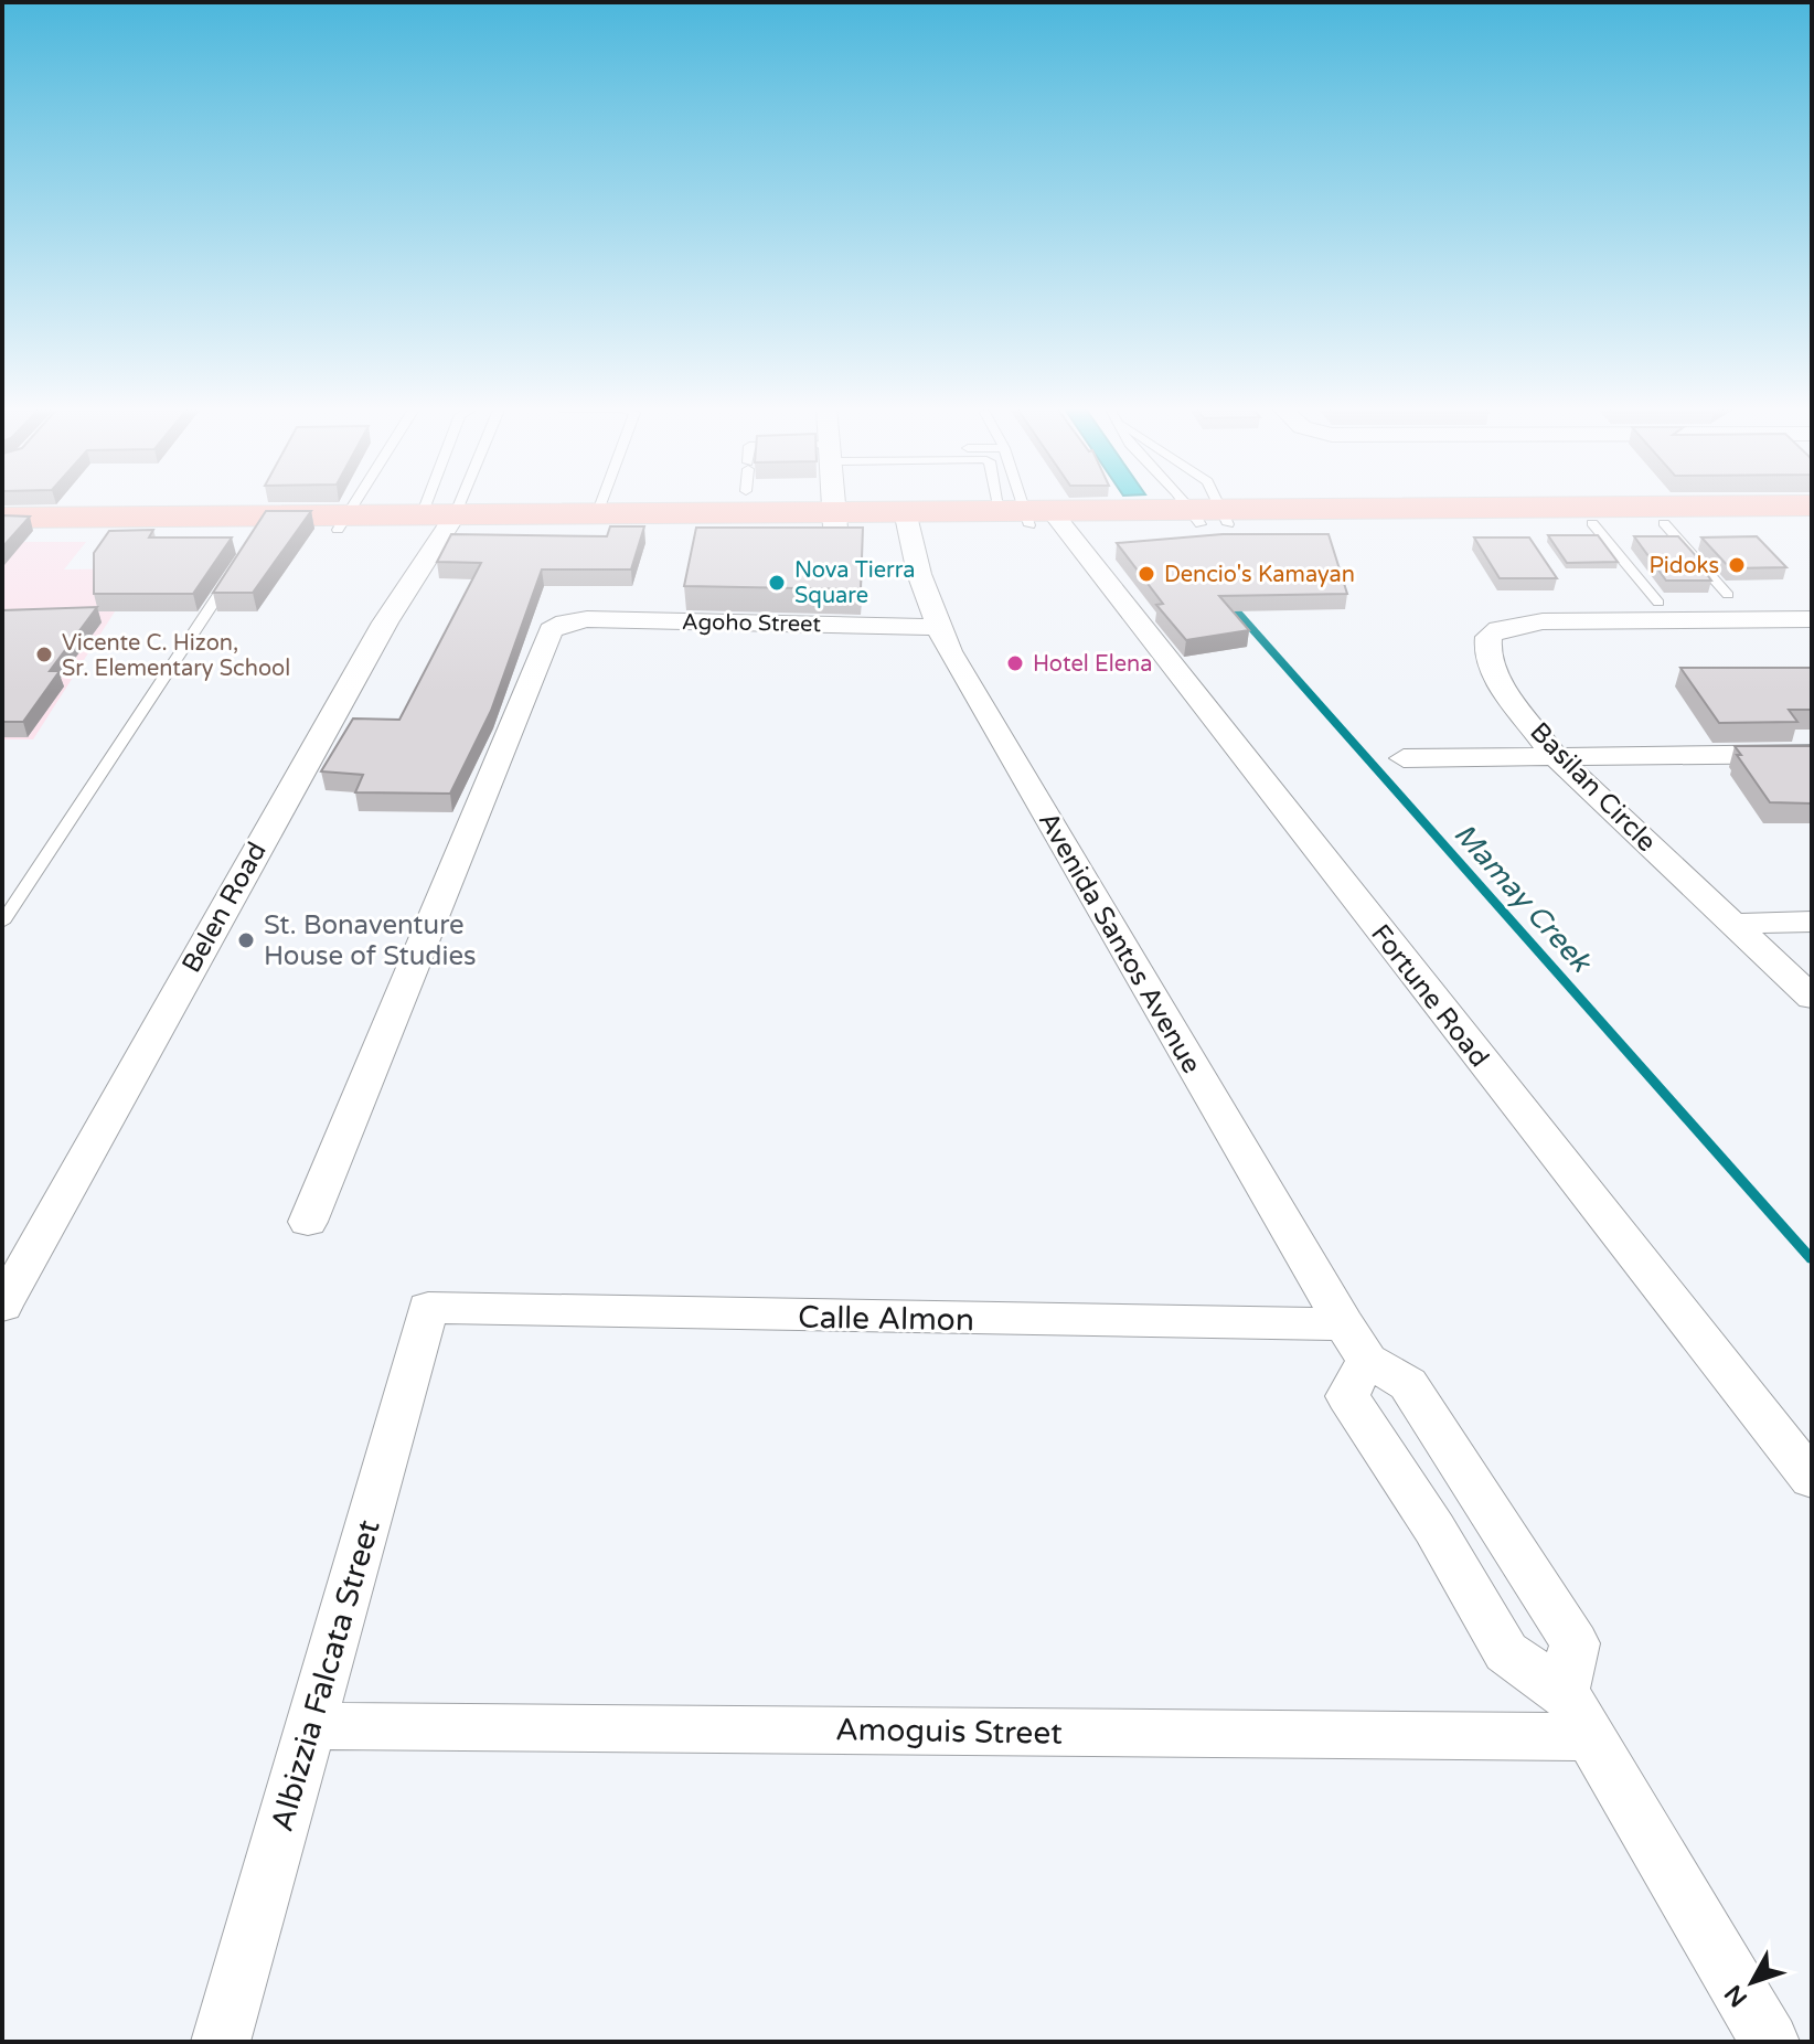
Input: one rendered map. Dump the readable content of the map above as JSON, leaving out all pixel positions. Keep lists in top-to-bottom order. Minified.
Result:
{"streets":{"street":["Agoho Street","Basilan Circle","Belen Road","Avenida Santos Avenue","Fortune Road","Calle Almon","Albizzia Falcata Street","Amoguis Street"]},"crossings":[["Agoho Street","Avenida Santos Avenue"],["Avenida Santos Avenue","Calle Almon"],["Avenida Santos Avenue","Amoguis Street"],["Calle Almon","Albizzia Falcata Street"],["Albizzia Falcata Street","Amoguis Street"]],"water":["Mamay Creek"],"places":["Pidoks","Dencio's Kamayan","Nova Tierra Square","Vicente C. Hizon, Sr. Elementary School","Hotel Elena","St. Bonaventure House of Studies"],"north":"bottom left"}
